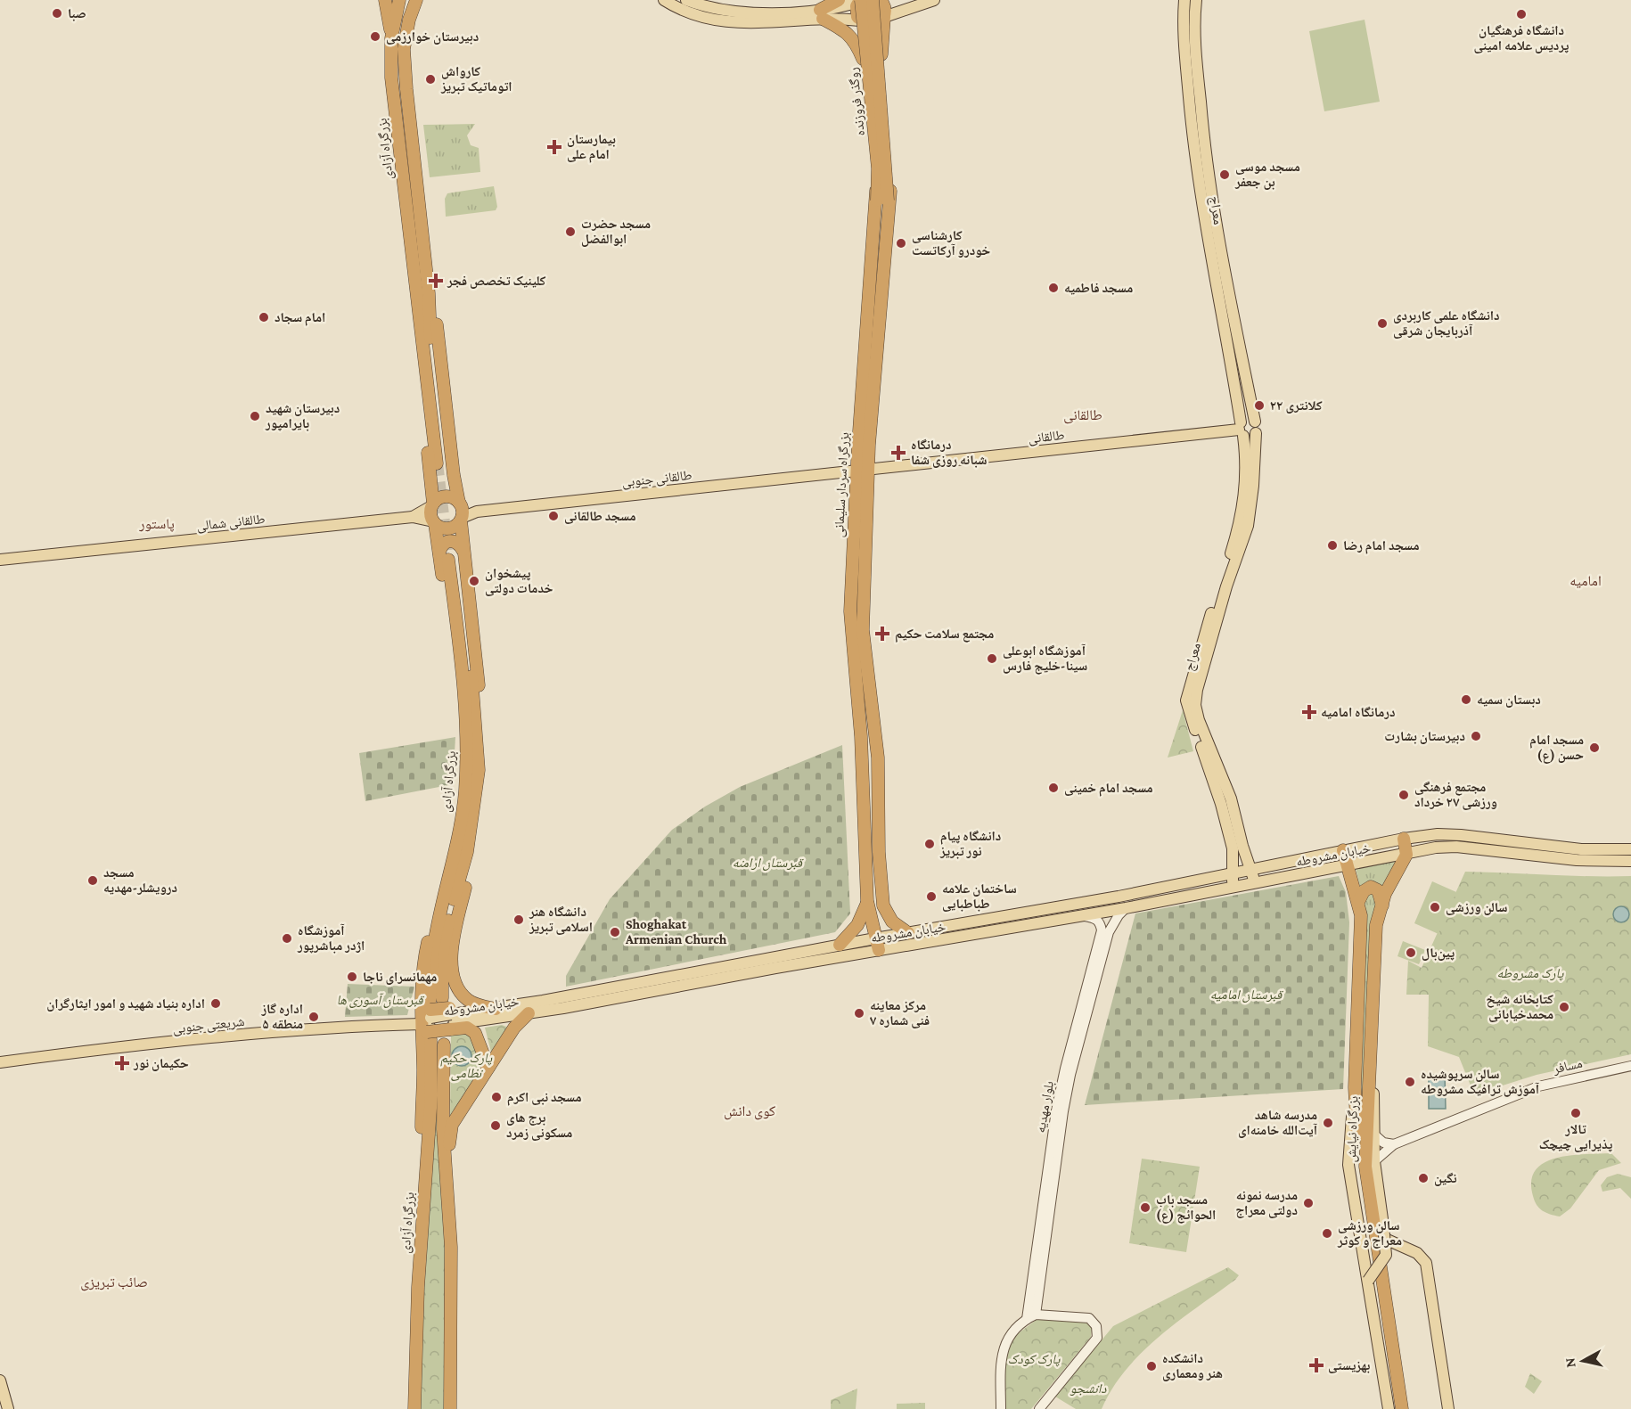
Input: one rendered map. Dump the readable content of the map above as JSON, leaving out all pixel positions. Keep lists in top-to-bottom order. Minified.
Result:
{"streets":{"highway":["روگذر فروزنده","بزرگراه آزادی","بزرگراه سردار سلیمانی","بزرگراه نیایش"],"main road":["معراج","طالقانی","طالقانی جنوبی","طالقانی شمالی","خیابان مشروطه","شریعتی جنوبی","مسافر","بلوار مهدیه"]},"crossings":[["روگذر فروزنده","بزرگراه سردار سلیمانی"],["بزرگراه آزادی","طالقانی جنوبی"],["بزرگراه آزادی","طالقانی شمالی"],["بزرگراه آزادی","خیابان مشروطه"],["بزرگراه آزادی","شریعتی جنوبی"],["معراج","طالقانی"],["معراج","خیابان مشروطه"],["طالقانی","طالقانی جنوبی"],["طالقانی","بزرگراه سردار سلیمانی"],["طالقانی جنوبی","بزرگراه سردار سلیمانی"],["طالقانی جنوبی","طالقانی شمالی"],["بزرگراه سردار سلیمانی","خیابان مشروطه"],["خیابان مشروطه","شریعتی جنوبی"],["خیابان مشروطه","بلوار مهدیه"],["خیابان مشروطه","بزرگراه نیایش"]],"districts":["طالقانی","پاستور","امامیه","کوی دانش","صائب تبریزی"],"parks":["قبرستان ارامنه","پارک مشروطه","قبرستان امامیه","قبرستان آسوری ها","پارک حکیم نظامی","پارک کودک","دانشجو"],"places":{"other":["صبا","دانشگاه فرهنگیان پردیس علامه امینی","دبیرستان خوارزمی","کارواش اتوماتیک تبریز","مسجد موسی بن جعفر","مسجد حضرت ابوالفضل","کارشناسی خودرو آرکاتست","مسجد فاطمیه","امام سجاد","دانشگاه علمی کاربردی آذربایجان شرقی","کلانتری ٢٢","دبیرستان شهید بایرامپور","مسجد طالقانی","مسجد امام رضا","پیشخوان خدمات دولتی","آموزشگاه ابوعلی سینا-خلیج فارس","دبستان سمیه","دبیرستان بشارت","مسجد امام حسن (ع)","مسجد امام خمینی","مجتمع فرهنگی ورزشی ۲۷ خرداد","دانشگاه پیام نور تبریز","مسجد درویشلر-مهدیه","ساختمان علامه طباطبایی","سالن ورزشی","دانشگاه هنر اسلامی تبریز","Shoghakat Armenian Church","آموزشگاه اژدر مباشرپور","پین‌بال","مهمانسرای ناجا","اداره بنیاد شهید و امور ایثارگران","کتابخانه شیخ محمدخیابانی","مرکز معاینه فنی شماره ۷","اداره گاز منطقه ۵","سالن سرپوشیده آموزش ترافیک مشروطه","مسجد نبی اکرم","تالار پذیرایی چیچک","مدرسه شاهد آیت‌الله خامنه‌ای","برج های مسکونی زمرد","نگین","مدرسه نمونه دولتی معراج","مسجد باب الحوائج (ع)","سالن ورزشی معراج و کوثر","دانشکده هنر ومعماری"],"health":["بیمارستان امام علی","کلینیک تخصص فجر","درمانگاه شبانه روزی شفا","مجتمع سلامت حکیم","درمانگاه امامیه","حکیمان نور","بهزیستی"]},"north":"left"}
